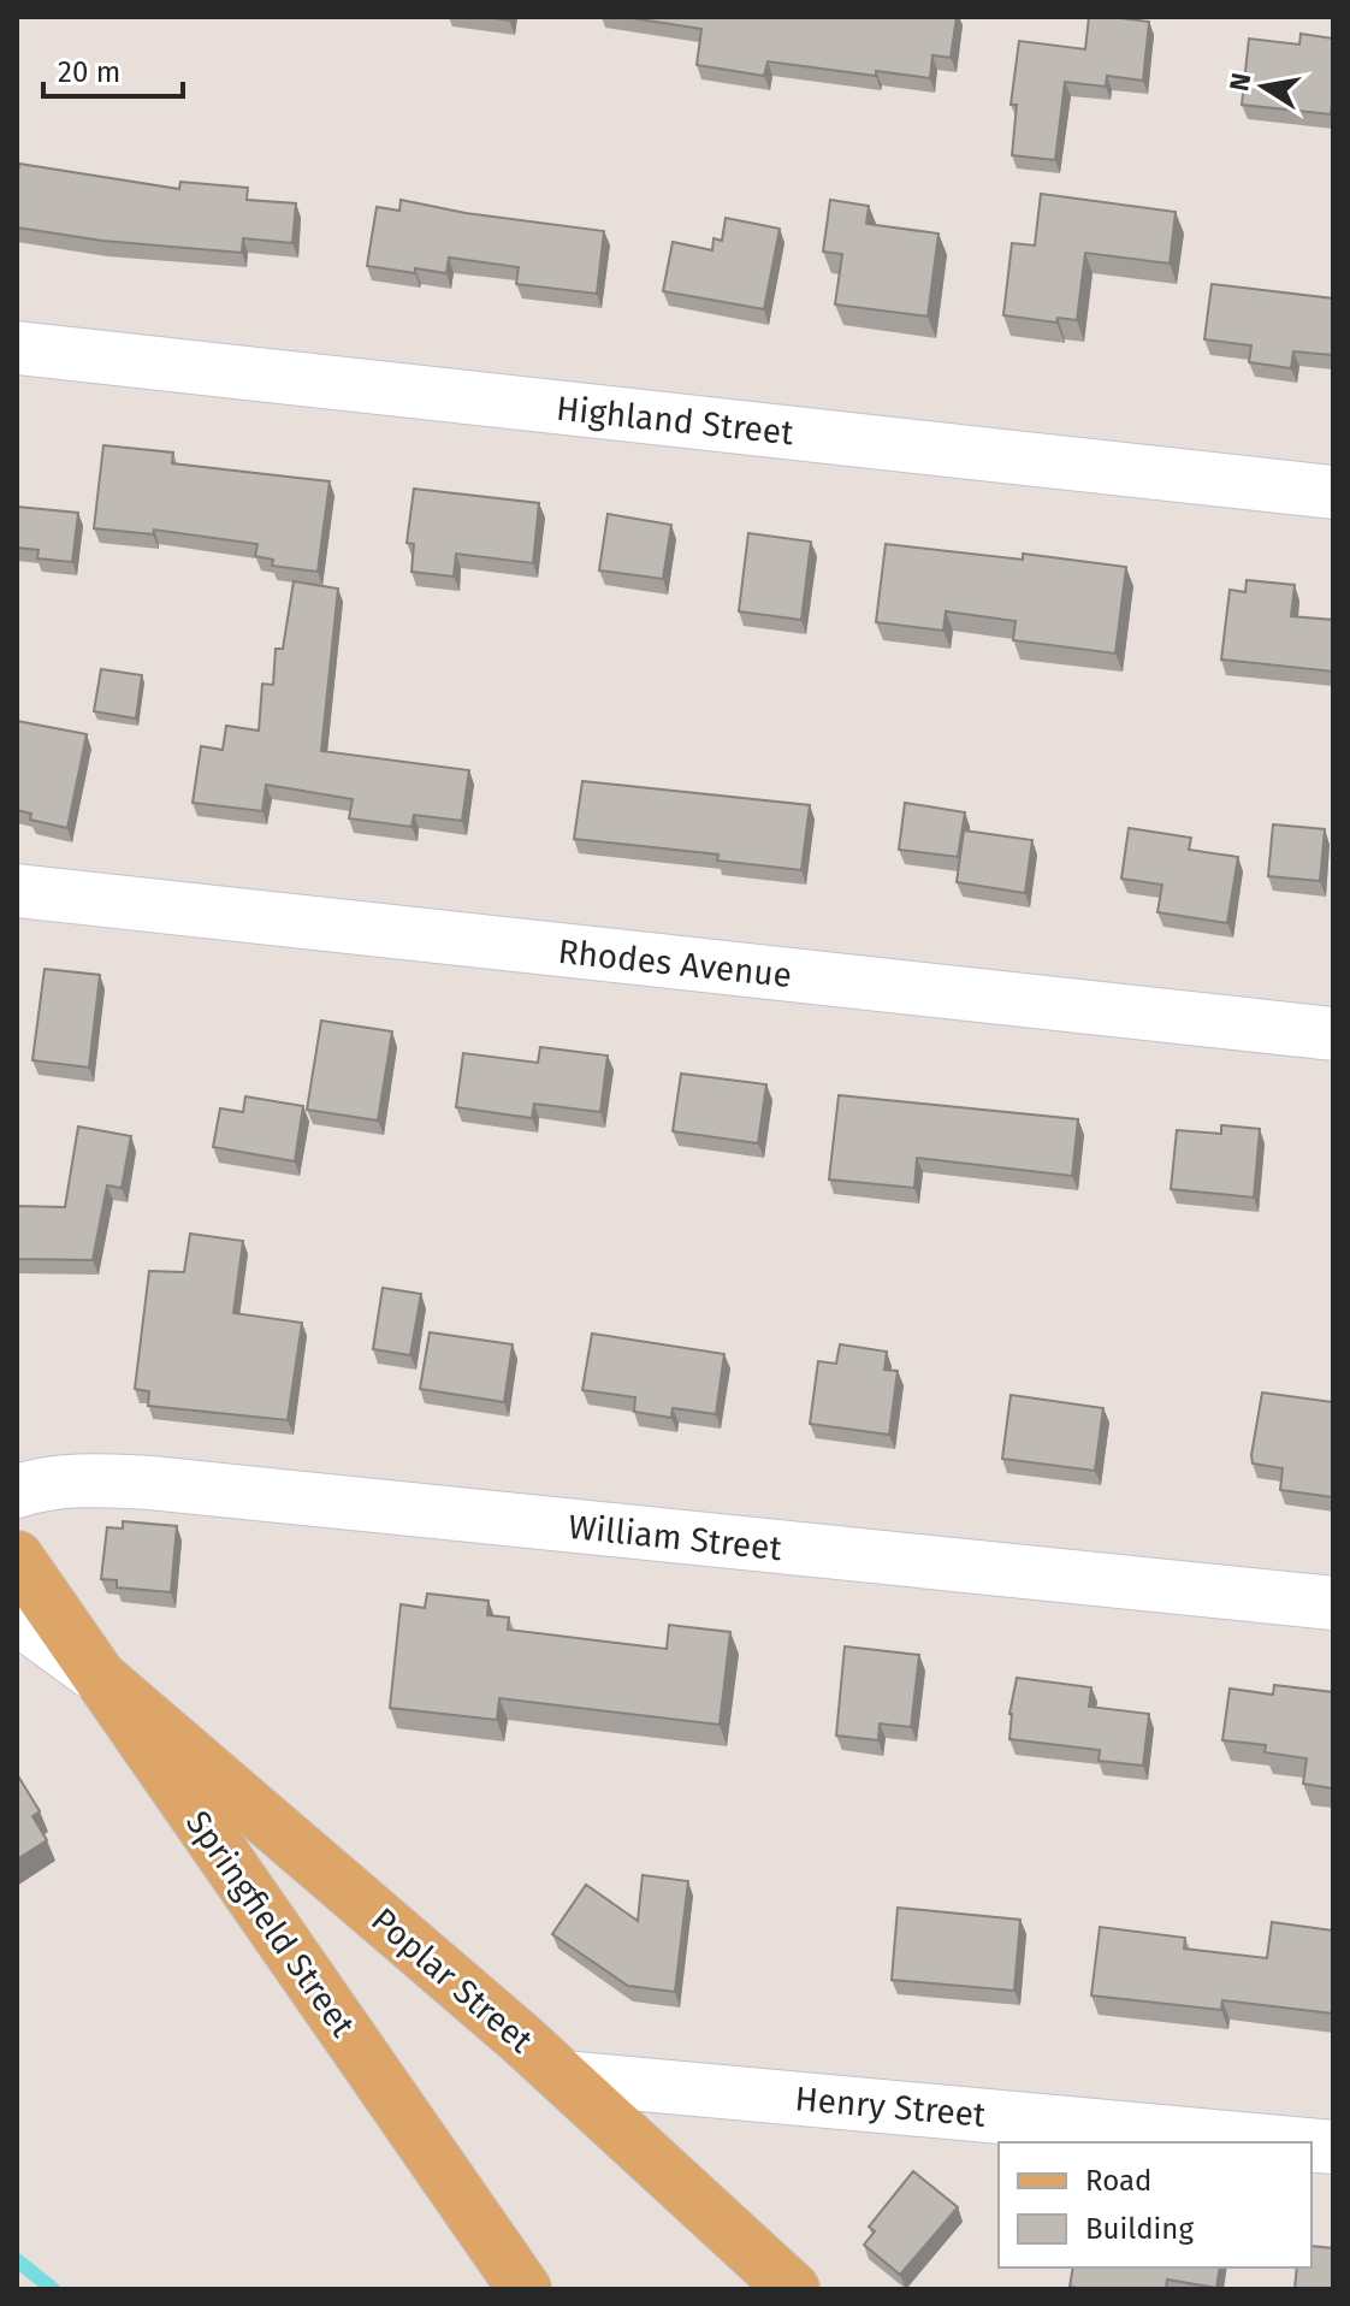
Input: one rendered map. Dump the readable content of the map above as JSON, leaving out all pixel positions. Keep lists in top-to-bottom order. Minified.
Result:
{"streets":{"main road":["Springfield Street","Poplar Street"],"street":["Highland Street","Rhodes Avenue","William Street","Henry Street"]},"crossings":[["Springfield Street","Poplar Street"],["Poplar Street","Henry Street"]],"legend":["Road","Building"],"scale_bar":"20 m","north":"left"}
